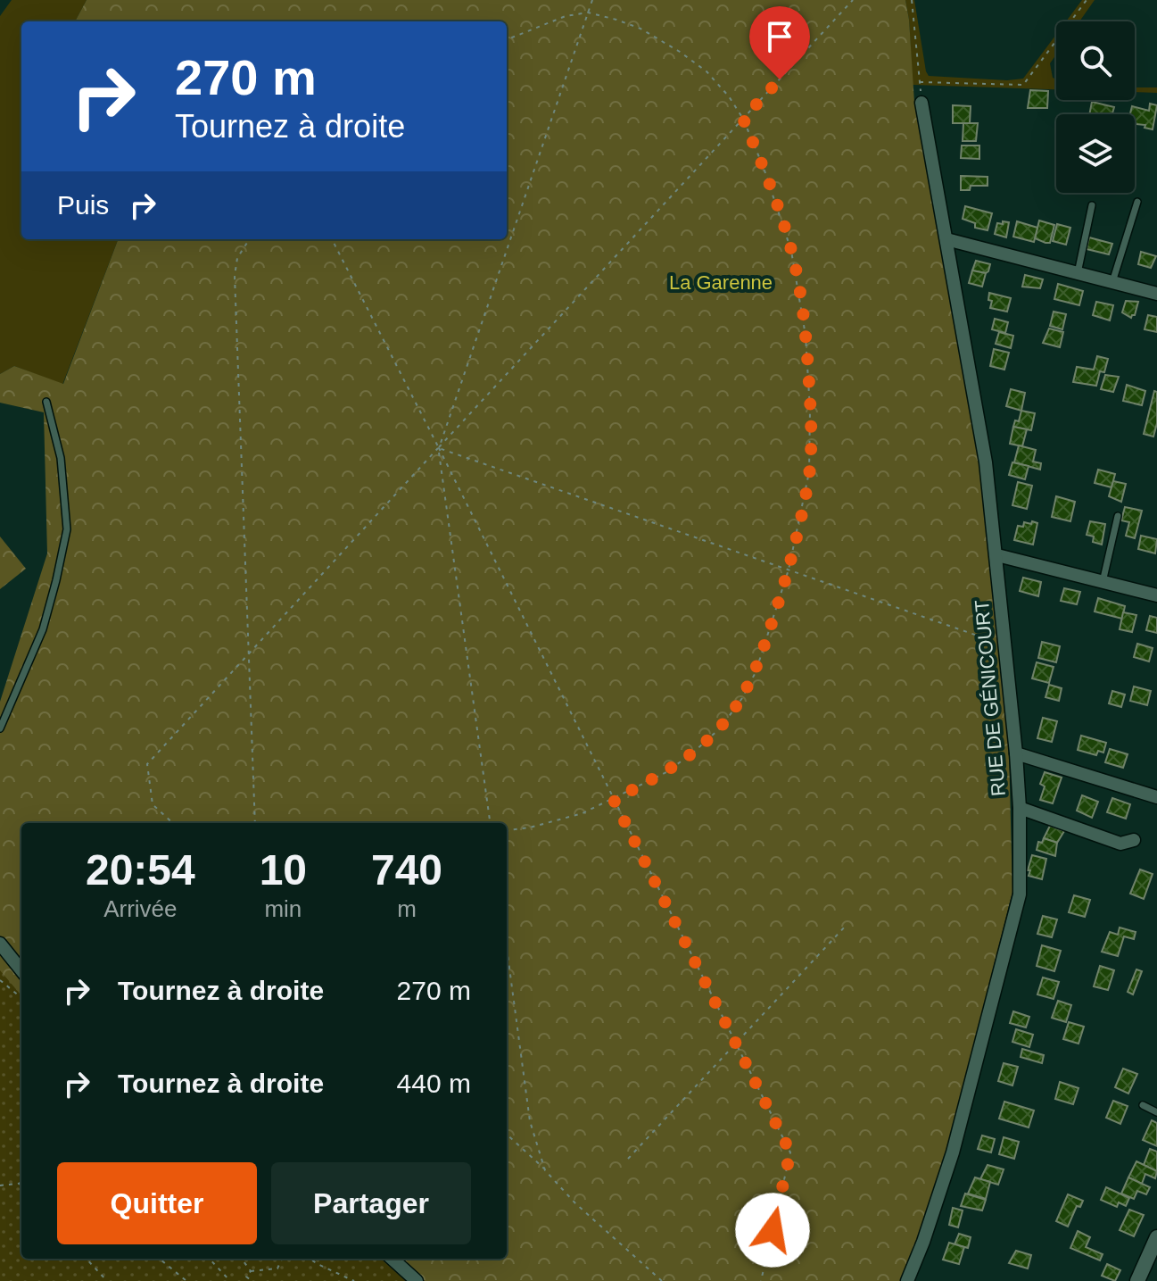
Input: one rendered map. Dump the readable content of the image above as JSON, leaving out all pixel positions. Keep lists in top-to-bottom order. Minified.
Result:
{"streets":{"street":["RUE DE GÉNICOURT"]},"parks":["La Garenne"],"page":{"turn":["270 m","Tournez à droite"],"then":"Puis","eta":["20:54","Arrivée","10","min","740","m"],"list":[{"name":"Tournez à droite","value":"270 m"},{"name":"Tournez à droite","value":"440 m"}],"buttons":["Quitter","Partager"]}}
